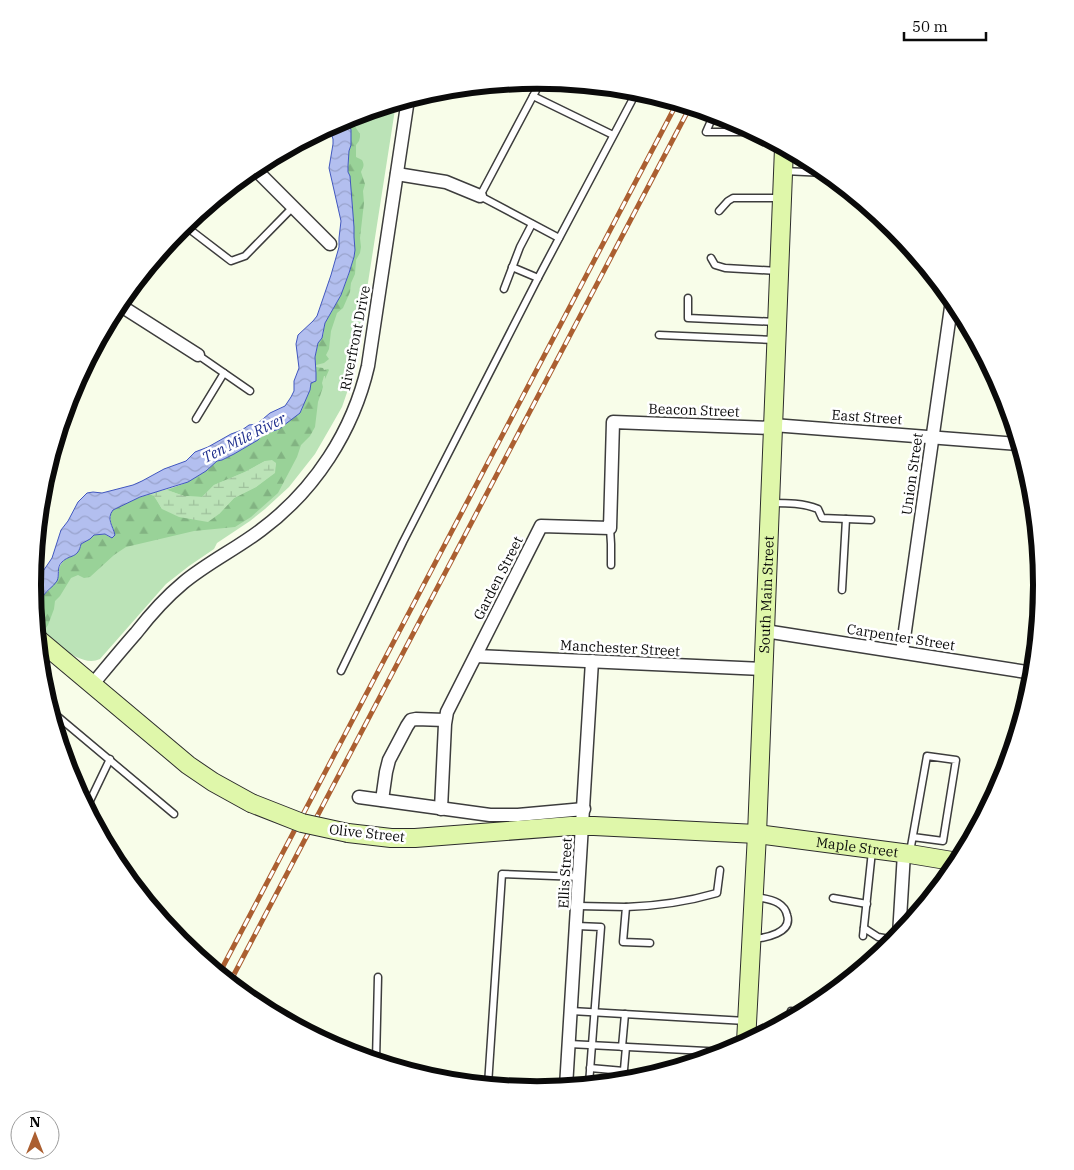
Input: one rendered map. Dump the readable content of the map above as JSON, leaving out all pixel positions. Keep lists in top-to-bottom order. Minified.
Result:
{"streets":{"main road":["South Main Street","Olive Street","Maple Street"],"street":["Riverfront Drive","Beacon Street","East Street","Union Street","Garden Street","Carpenter Street","Manchester Street","Ellis Street"]},"crossings":[["Riverfront Drive","Olive Street"],["Beacon Street","East Street"],["Beacon Street","Garden Street"],["Beacon Street","South Main Street"],["East Street","Union Street"],["East Street","South Main Street"],["Union Street","Carpenter Street"],["Garden Street","Manchester Street"],["Garden Street","Olive Street"],["South Main Street","Carpenter Street"],["South Main Street","Manchester Street"],["South Main Street","Olive Street"],["South Main Street","Maple Street"],["Manchester Street","Ellis Street"],["Olive Street","Maple Street"],["Olive Street","Ellis Street"]],"water":["Ten Mile River"],"scale_bar":"50 m","north":"top"}
